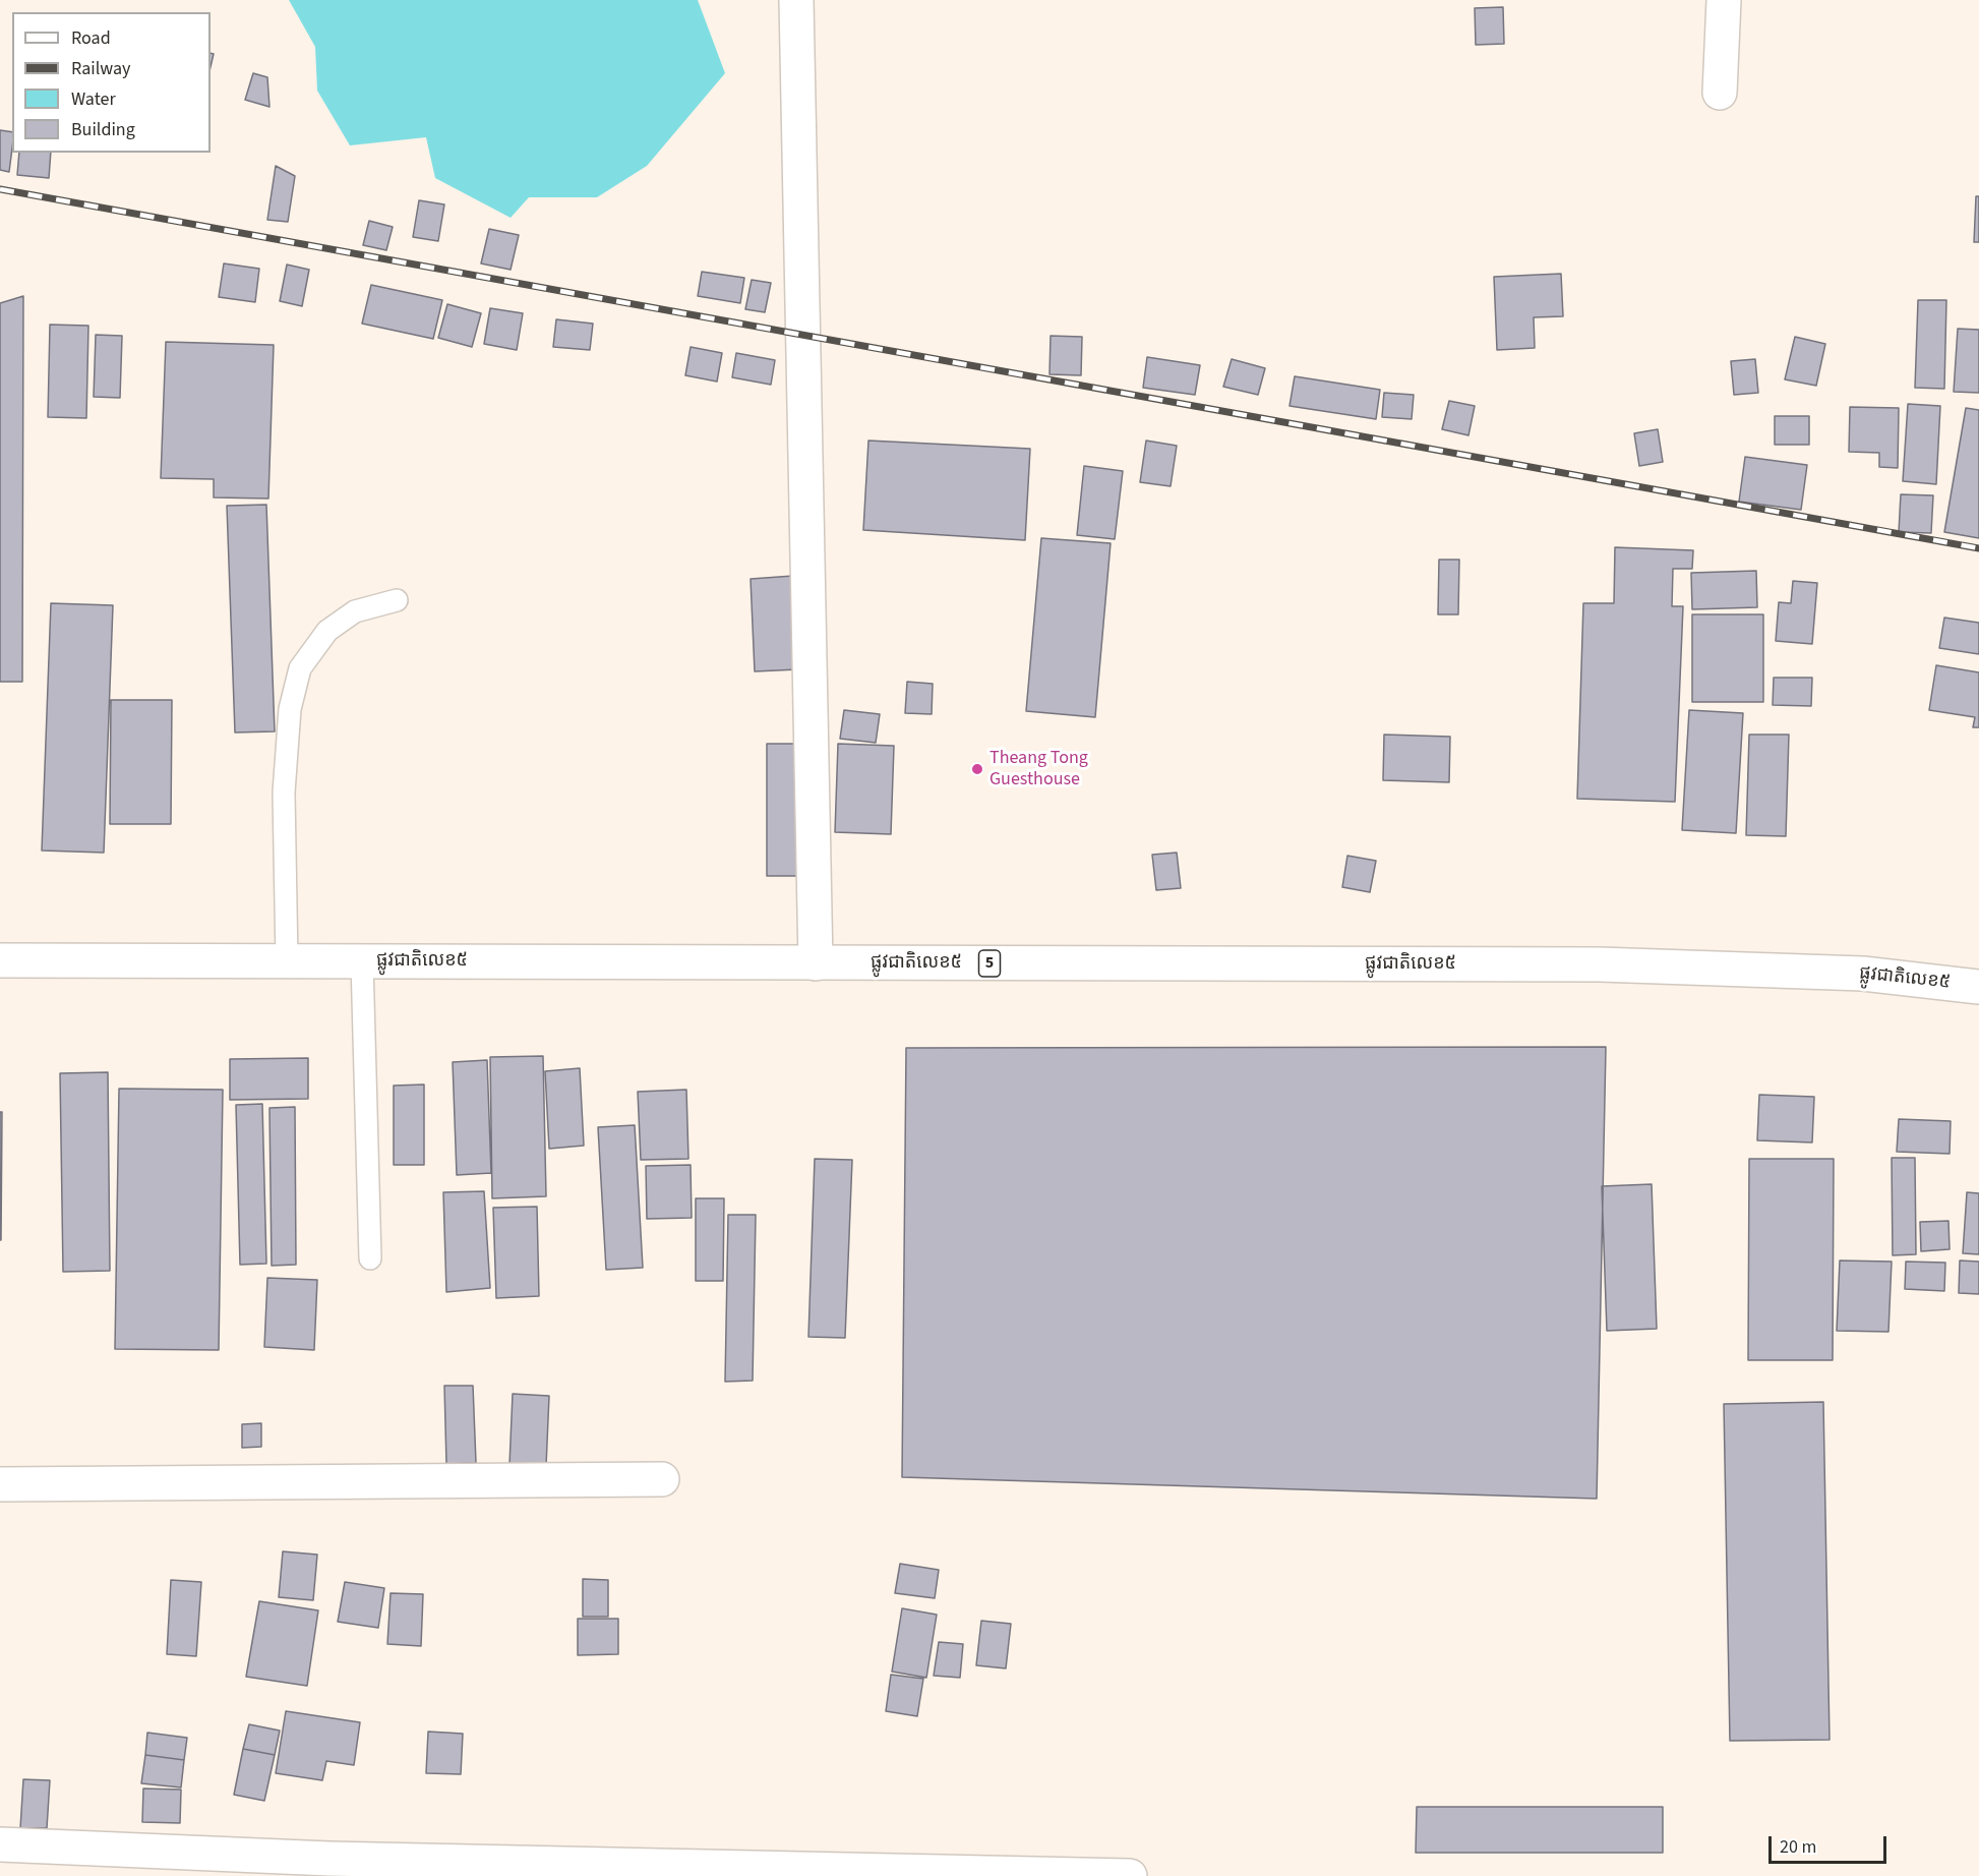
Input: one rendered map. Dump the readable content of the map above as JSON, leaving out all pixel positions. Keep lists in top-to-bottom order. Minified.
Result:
{"streets":{"main road":["ផ្លូវជាតិលេខ៥","5"]},"places":["Theang Tong Guesthouse"],"legend":["Road","Railway","Water","Building"],"scale_bar":"20 m"}
